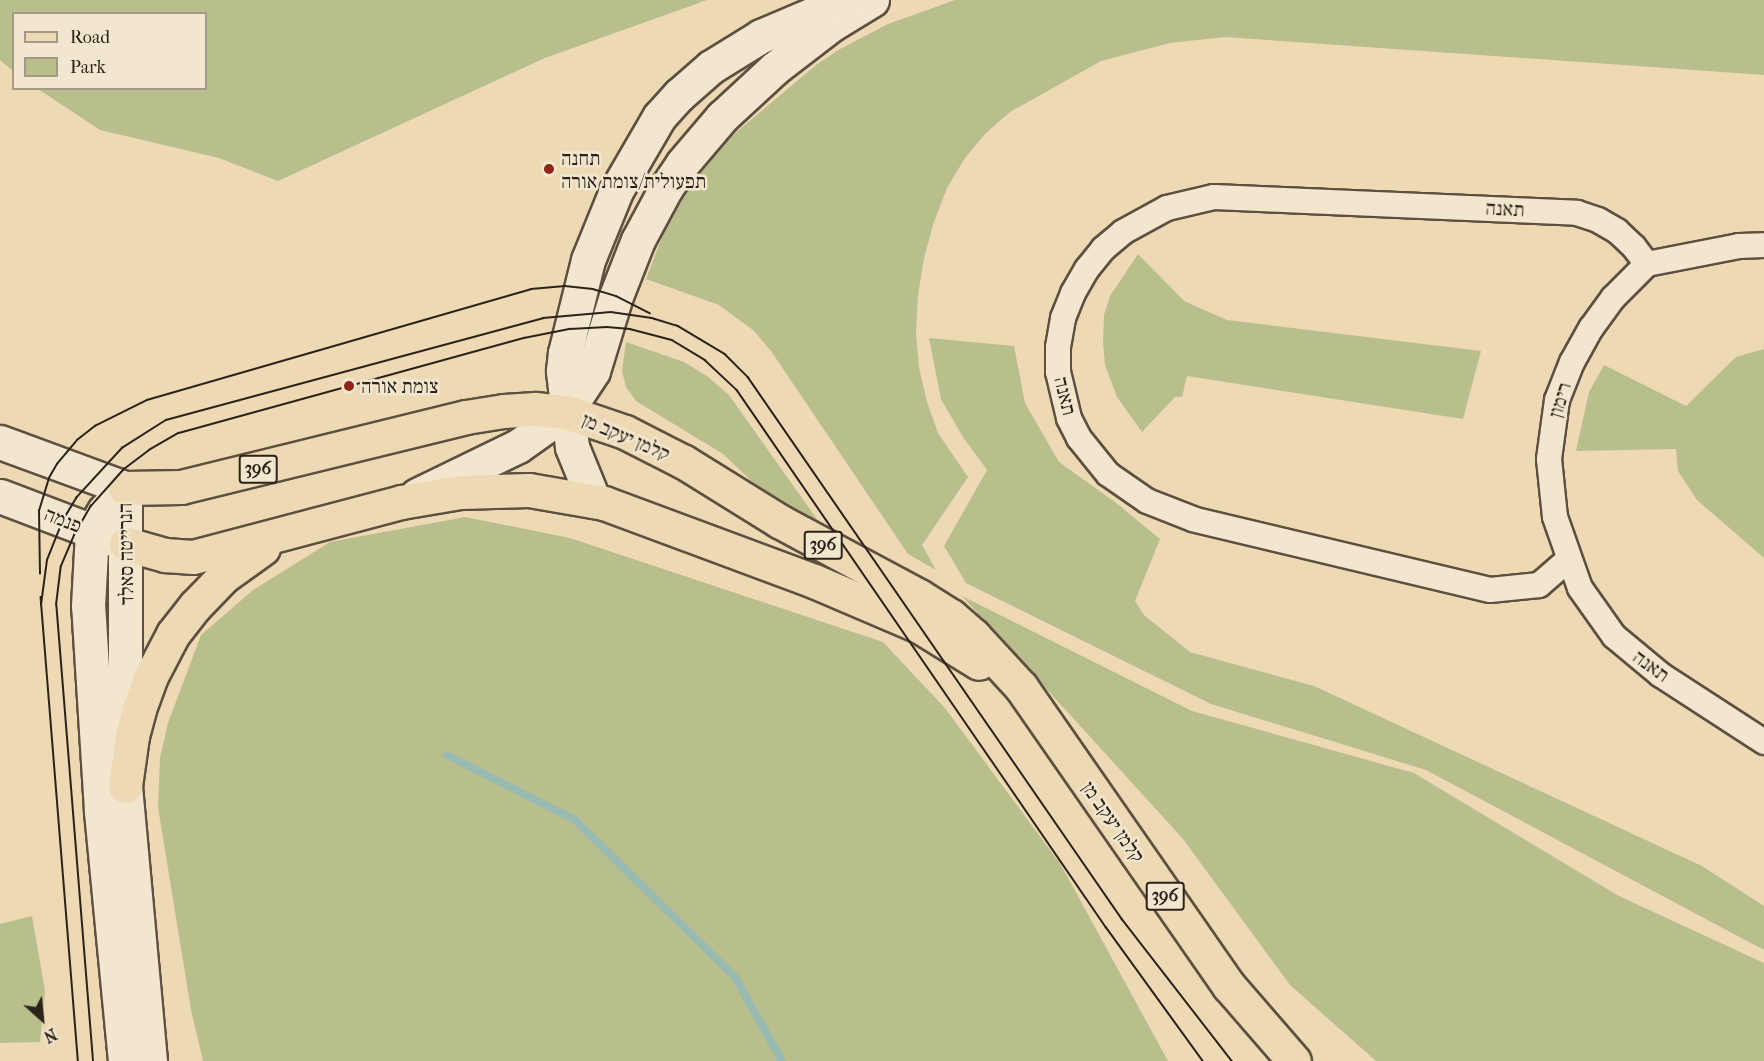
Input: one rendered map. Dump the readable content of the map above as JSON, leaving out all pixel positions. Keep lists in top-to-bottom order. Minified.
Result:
{"streets":{"main road":["קלמן יעקב מן","396","פנמה","הנרייטה סאלד"],"street":["תאנה","רימון"]},"crossings":[["תאנה","רימון"],["קלמן יעקב מן","פנמה"],["קלמן יעקב מן","הנרייטה סאלד"],["פנמה","הנרייטה סאלד"]],"places":["תחנה תפעולית/צומת אורה","צומת אורה"],"legend":["Road","Park"],"north":"bottom right"}
